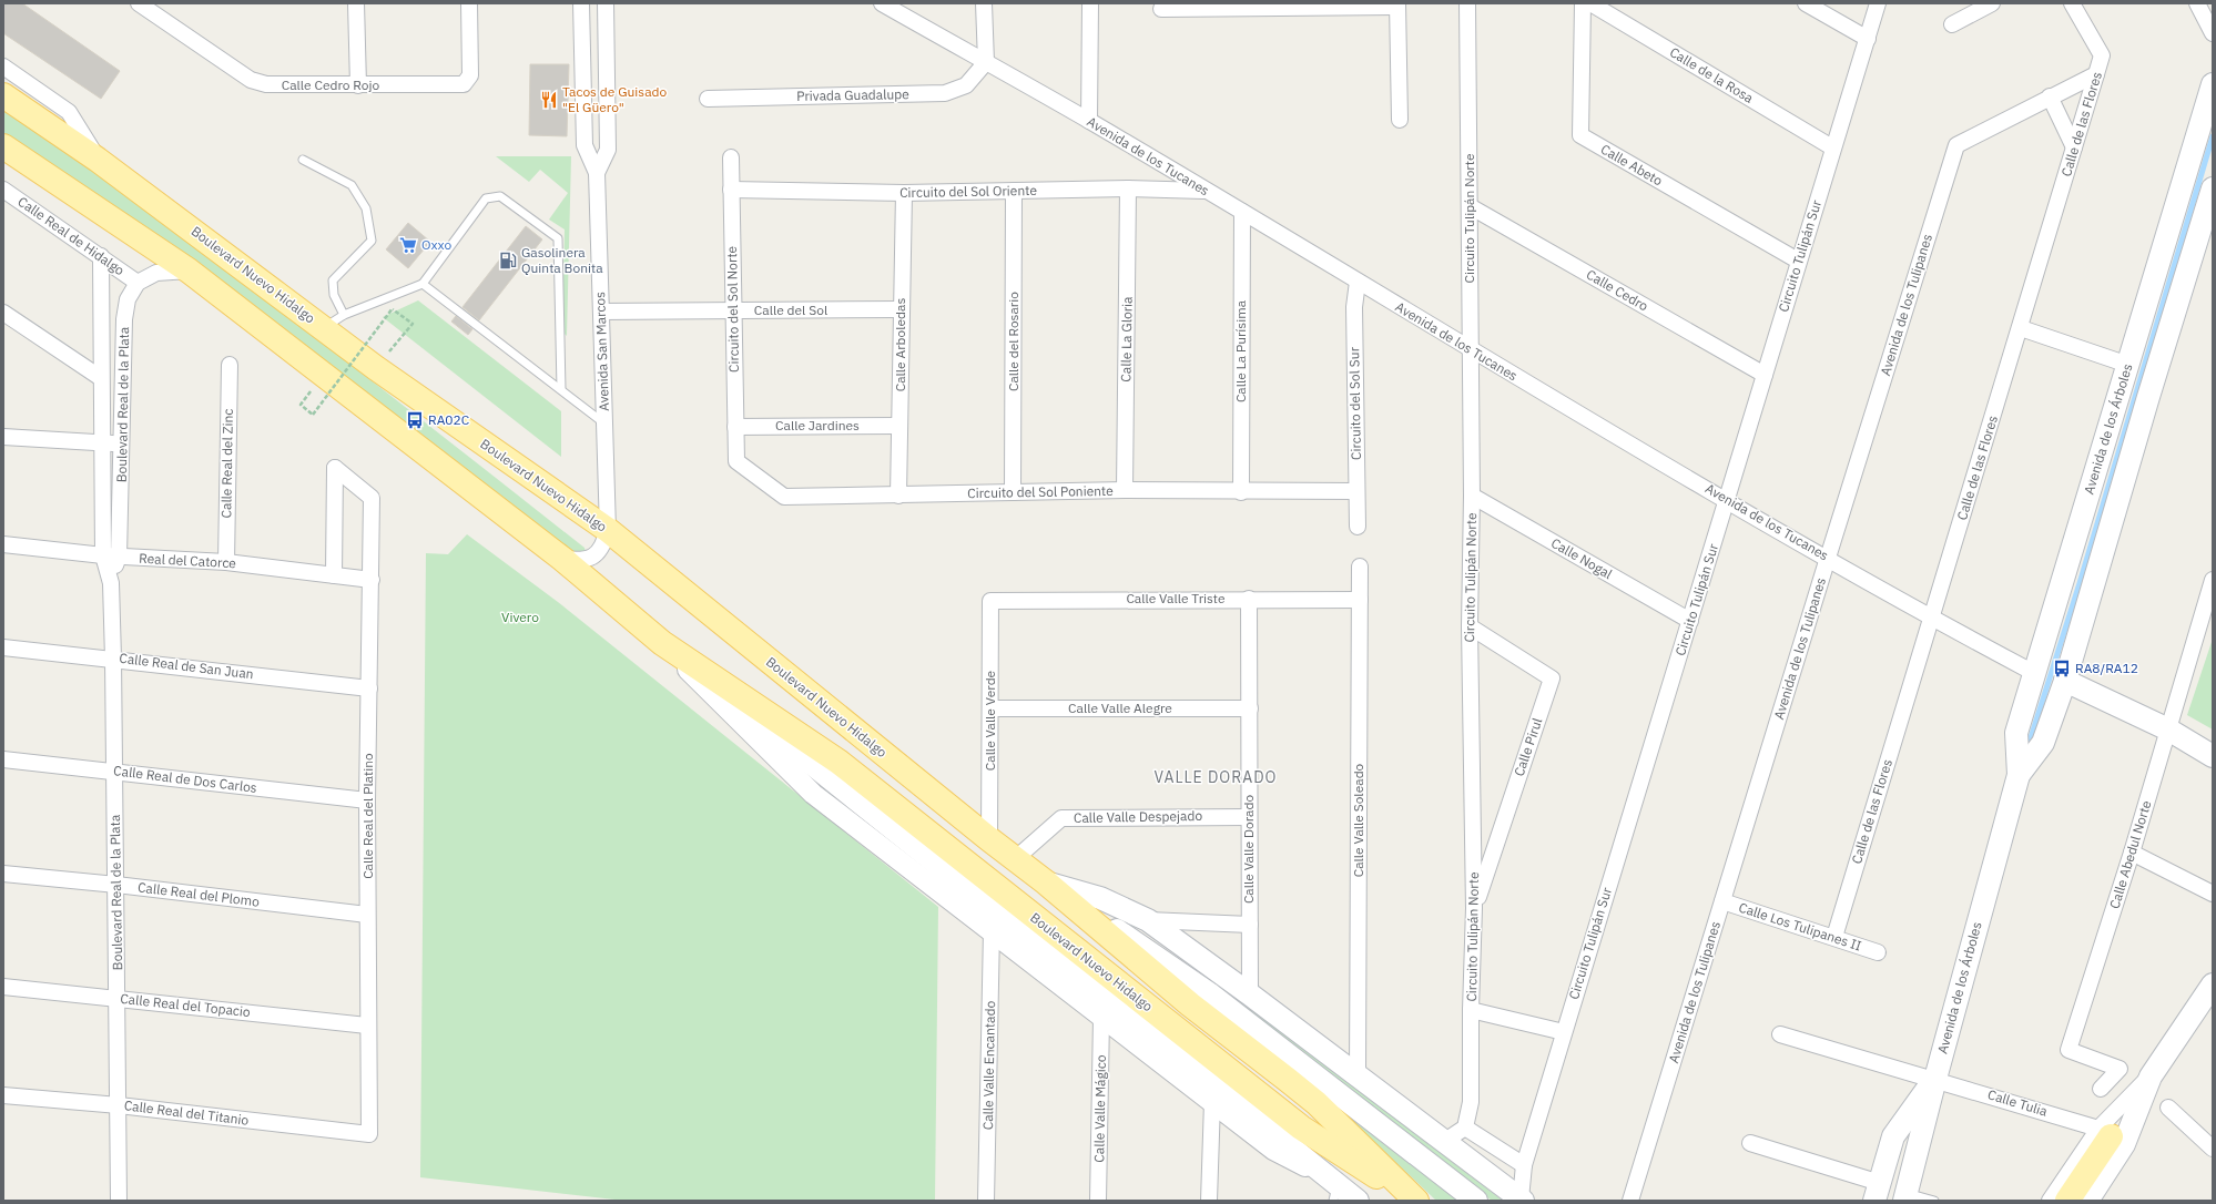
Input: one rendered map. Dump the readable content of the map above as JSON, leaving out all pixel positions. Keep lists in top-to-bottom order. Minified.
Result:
{"streets":{"main road":["Boulevard Nuevo Hidalgo","Avenida de los Árboles"],"street":["Calle de la Rosa","Calle Cedro Rojo","Privada Guadalupe","Calle de las Flores","Avenida de los Tucanes","Calle Abeto","Circuito del Sol Oriente","Circuito Tulipán Norte","Calle Real de Hidalgo","Circuito Tulipán Sur","Calle Cedro","Avenida de los Tulipanes","Circuito del Sol Norte","Calle del Sol","Calle La Gloria","Calle del Rosario","Calle Arboledas","Avenida San Marcos","Calle La Purísima","Circuito del Sol Sur","Boulevard Real de la Plata","Calle Jardines","Calle Real del Zinc","Circuito del Sol Poniente","Calle Nogal","Real del Catorce","Calle Valle Triste","Calle Real de San Juan","Calle Valle Alegre","Calle Valle Verde","Calle Pirul","Calle Real de Dos Carlos","Calle Real del Platino","Calle Valle Despejado","Calle Valle Soleado","Calle Valle Dorado","Calle Abedul Norte","Calle Real del Plomo","Calle Los Tulipanes II","Calle Real del Topacio","Calle Valle Encantado","Calle Tulia","Calle Valle Mágico","Calle Real del Titanio"]},"crossings":[["Calle de la Rosa","Circuito Tulipán Sur"],["Privada Guadalupe","Avenida de los Tucanes"],["Calle de las Flores","Avenida de los Tucanes"],["Calle de las Flores","Avenida de los Tulipanes"],["Calle de las Flores","Calle Los Tulipanes II"],["Avenida de los Tucanes","Circuito del Sol Oriente"],["Avenida de los Tucanes","Circuito Tulipán Norte"],["Avenida de los Tucanes","Circuito Tulipán Sur"],["Avenida de los Tucanes","Avenida de los Tulipanes"],["Avenida de los Tucanes","Calle La Purísima"],["Avenida de los Tucanes","Circuito del Sol Sur"],["Avenida de los Tucanes","Avenida de los Árboles"],["Calle Abeto","Circuito Tulipán Sur"],["Circuito del Sol Oriente","Circuito del Sol Norte"],["Circuito del Sol Oriente","Calle La Gloria"],["Circuito del Sol Oriente","Calle del Rosario"],["Circuito del Sol Oriente","Calle Arboledas"],["Circuito Tulipán Norte","Calle Cedro"],["Circuito Tulipán Norte","Calle Nogal"],["Circuito Tulipán Norte","Calle Pirul"],["Calle Real de Hidalgo","Boulevard Real de la Plata"],["Circuito Tulipán Sur","Calle Cedro"],["Circuito Tulipán Sur","Calle Nogal"],["Boulevard Nuevo Hidalgo","Avenida San Marcos"],["Boulevard Nuevo Hidalgo","Calle Valle Verde"],["Boulevard Nuevo Hidalgo","Calle Valle Despejado"],["Boulevard Nuevo Hidalgo","Calle Valle Encantado"],["Boulevard Nuevo Hidalgo","Calle Valle Mágico"],["Avenida de los Tulipanes","Calle Los Tulipanes II"],["Circuito del Sol Norte","Calle del Sol"],["Circuito del Sol Norte","Calle Jardines"],["Circuito del Sol Norte","Circuito del Sol Poniente"],["Calle del Sol","Calle Arboledas"],["Calle del Sol","Avenida San Marcos"],["Calle La Gloria","Circuito del Sol Poniente"],["Calle del Rosario","Circuito del Sol Poniente"],["Calle Arboledas","Calle Jardines"],["Calle Arboledas","Circuito del Sol Poniente"],["Calle La Purísima","Circuito del Sol Poniente"],["Circuito del Sol Sur","Circuito del Sol Poniente"],["Boulevard Real de la Plata","Real del Catorce"],["Boulevard Real de la Plata","Calle Real de San Juan"],["Boulevard Real de la Plata","Calle Real de Dos Carlos"],["Boulevard Real de la Plata","Calle Real del Plomo"],["Boulevard Real de la Plata","Calle Real del Topacio"],["Boulevard Real de la Plata","Calle Real del Titanio"],["Avenida de los Árboles","Calle Tulia"],["Calle Real del Zinc","Real del Catorce"],["Real del Catorce","Calle Real del Platino"],["Calle Valle Triste","Calle Valle Verde"],["Calle Valle Triste","Calle Valle Soleado"],["Calle Valle Triste","Calle Valle Dorado"],["Calle Real de San Juan","Calle Real del Platino"],["Calle Valle Alegre","Calle Valle Verde"],["Calle Valle Alegre","Calle Valle Dorado"],["Calle Real de Dos Carlos","Calle Real del Platino"],["Calle Real del Platino","Calle Real del Plomo"],["Calle Real del Platino","Calle Real del Topacio"],["Calle Real del Platino","Calle Real del Titanio"],["Calle Valle Despejado","Calle Valle Dorado"]],"districts":["VALLE DORADO"],"parks":["Vivero"],"places":{"restaurant":["Tacos de Guisado \"El Güero\""],"supermarket":["Oxxo"],"fuel station":["Gasolinera Quinta Bonita"],"bus stop":["RA02C","RA8/RA12"]}}
